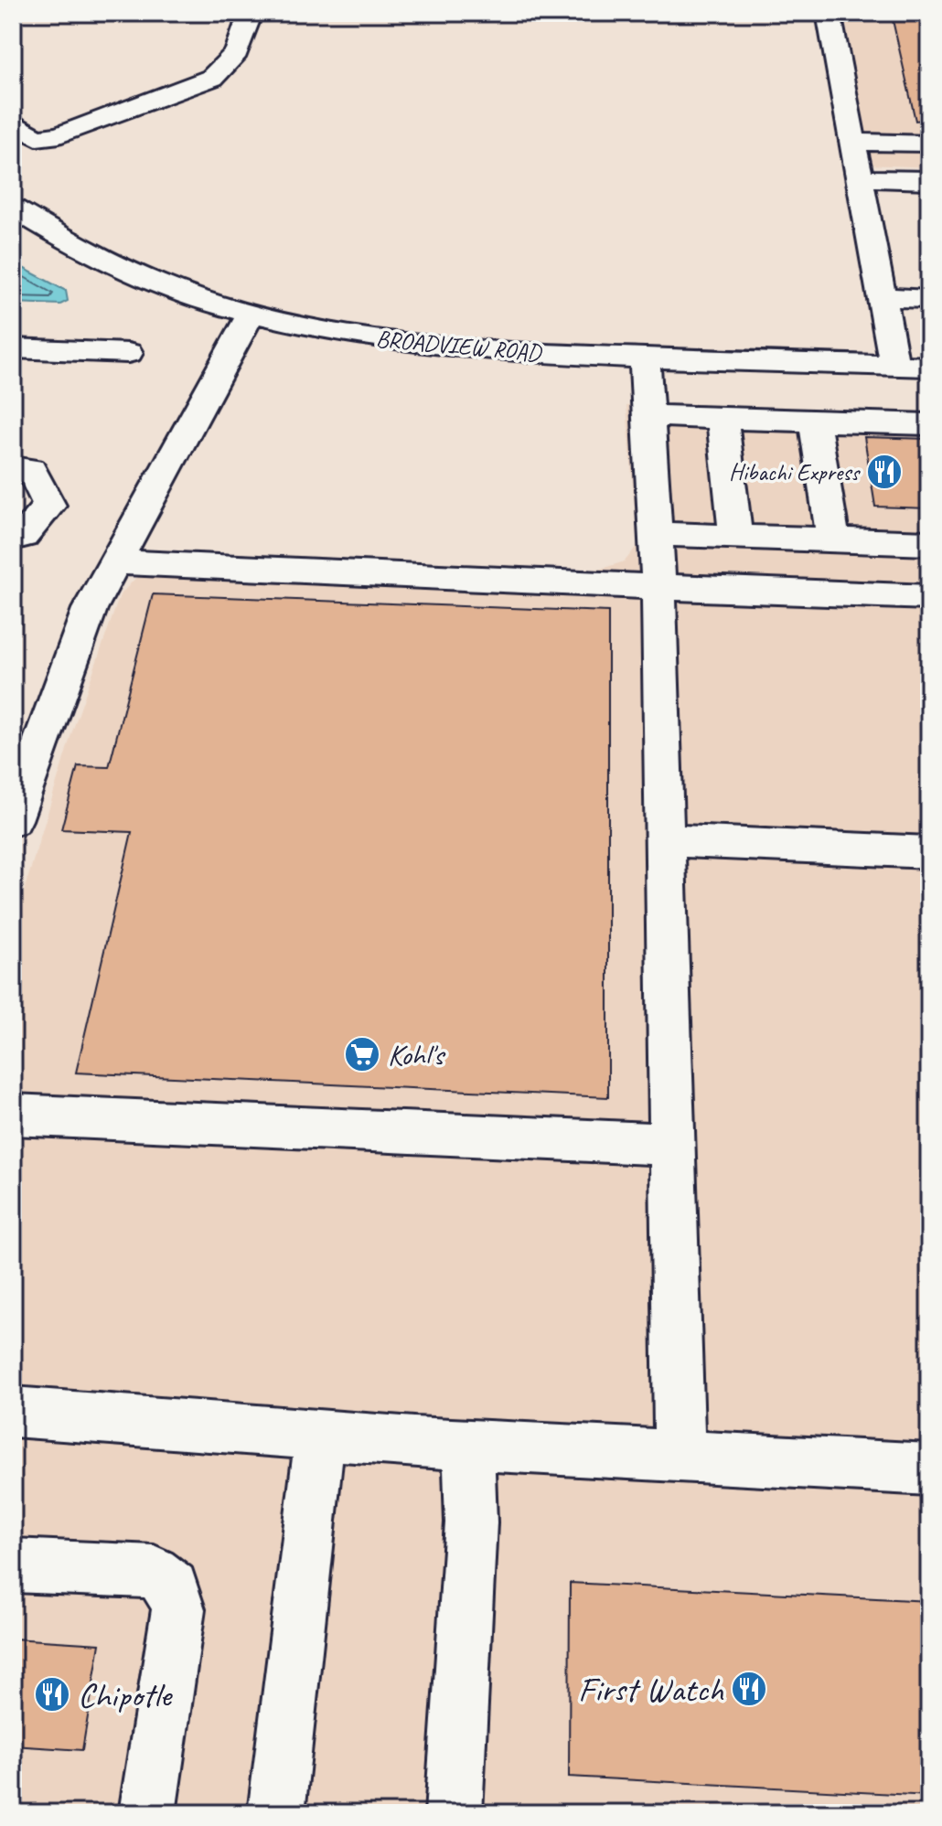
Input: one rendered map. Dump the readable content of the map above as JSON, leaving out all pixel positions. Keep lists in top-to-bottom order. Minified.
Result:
{"streets":{"street":["BROADVIEW ROAD"]},"places":{"restaurant":["Hibachi Express","First Watch","Chipotle"],"supermarket":["Kohl's"]}}
